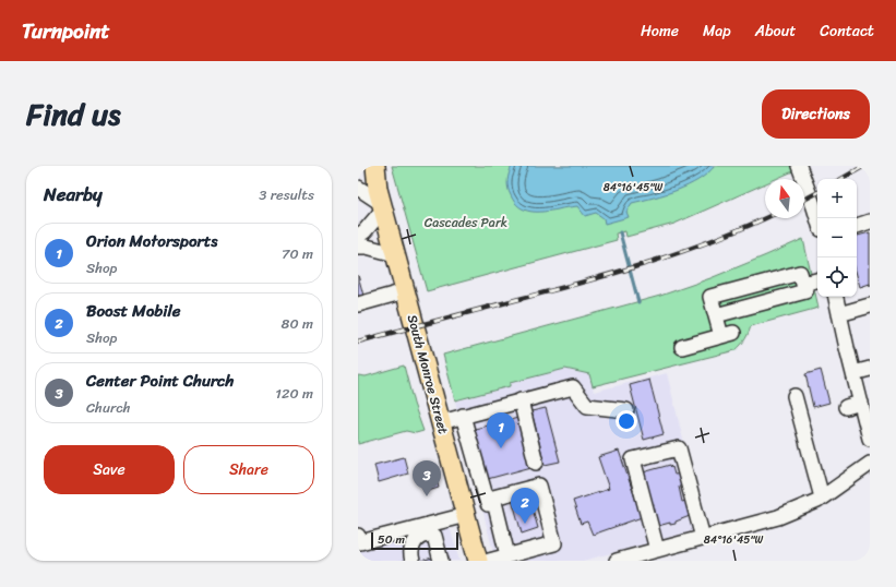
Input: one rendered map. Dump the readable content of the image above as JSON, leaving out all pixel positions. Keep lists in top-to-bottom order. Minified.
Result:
{"streets":{"main road":["South Monroe Street"]},"parks":["Cascades Park"],"scale_bar":"50 m","north":"top","page":{"header":"Turnpoint","nav":["Home","Map","About","Contact"],"title":"Find us","buttons":["Directions",["Save","Share"]],"heading":["Nearby","3 results"],"map_buttons":["+","−"],"list":[{"mark":"1","name":"Orion Motorsports","note":"Shop","value":"70 m"},{"mark":"2","name":"Boost Mobile","note":"Shop","value":"80 m"},{"mark":"3","name":"Center Point Church","note":"Church","value":"120 m"}],"pins":["1","3","2"],"scale":"50 m"},"coordinates":["84°16'45\"W"]}
